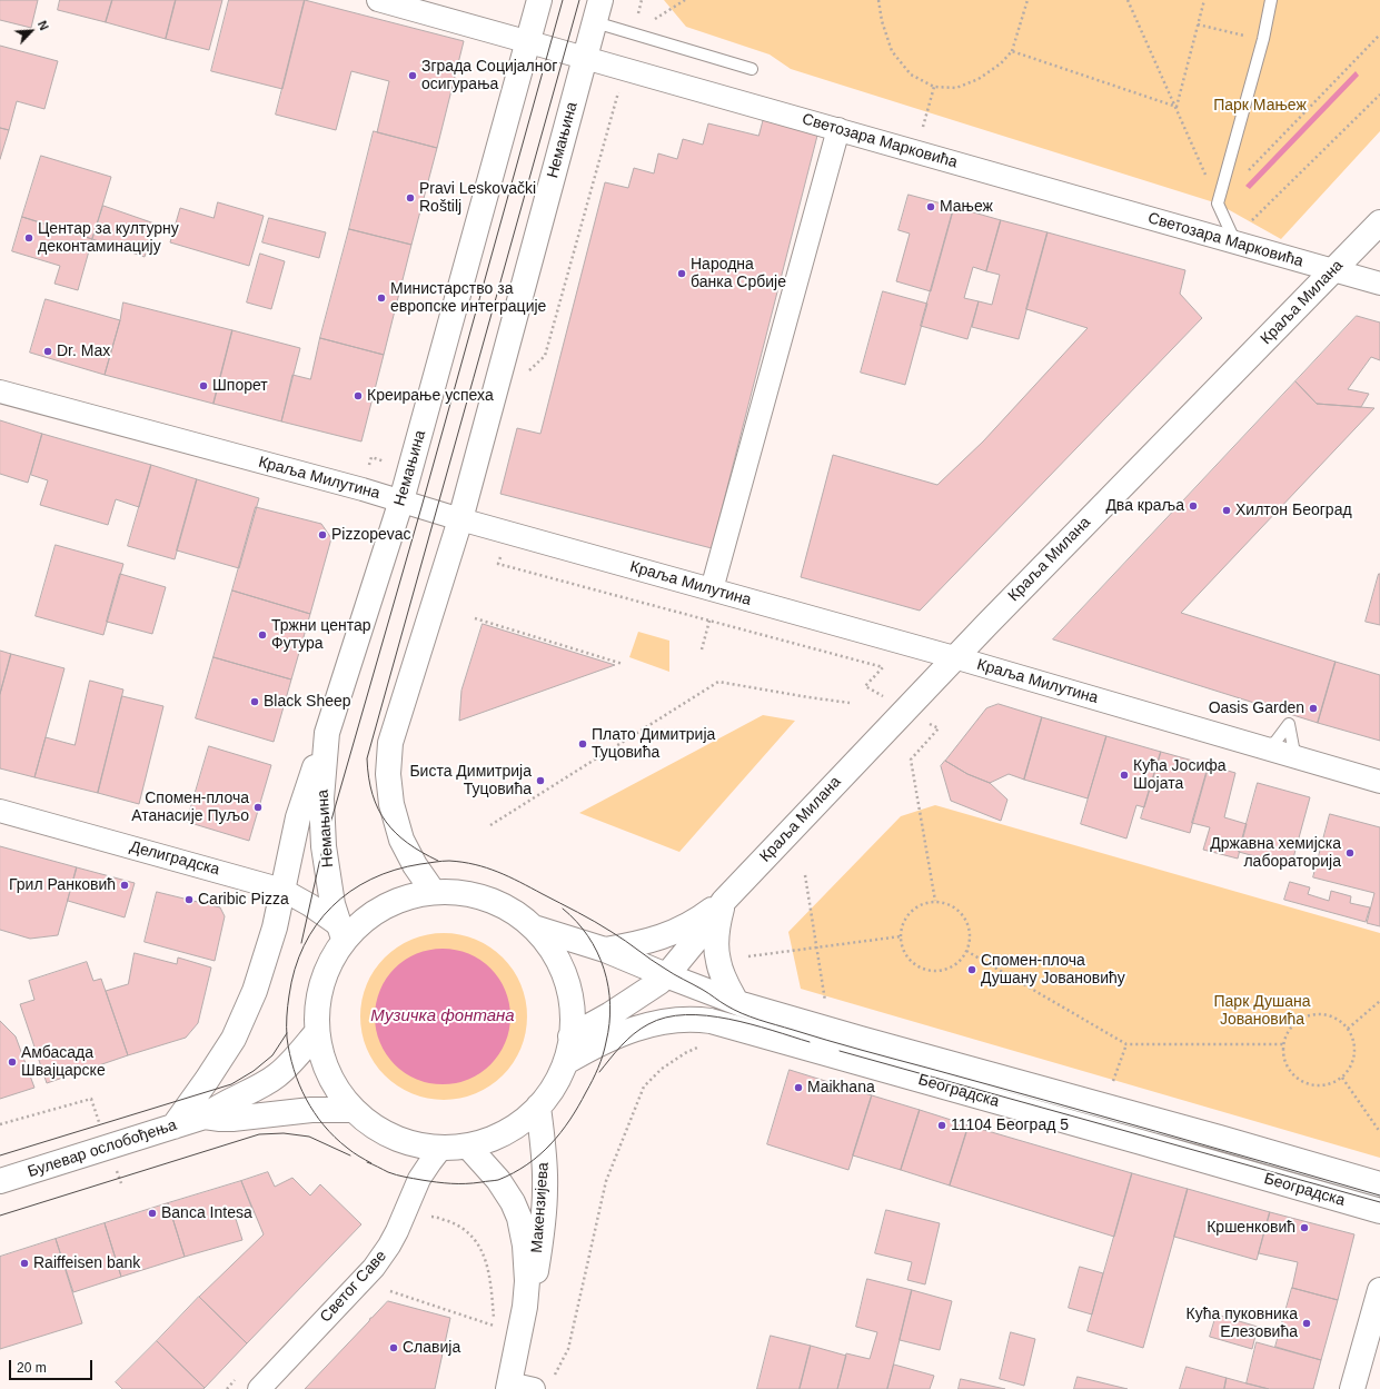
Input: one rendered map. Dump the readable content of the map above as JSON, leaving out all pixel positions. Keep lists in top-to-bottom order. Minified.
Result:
{"streets":{"main road":["Немањина","Краља Милана","Београдска","Булевар ослобођења","Макензијева"],"street":["Светозара Марковића","Краља Милутина","Делиградска","Светог Саве"]},"crossings":[["Немањина","Светозара Марковића"],["Немањина","Краља Милутина"],["Немањина","Делиградска"],["Светозара Марковића","Краља Милана"],["Краља Милана","Краља Милутина"],["Краља Милана","Београдска"]],"water":["Музичка фонтана"],"parks":["Парк Мањеж","Парк Душана Јовановића"],"places":["Зграда Социјалног осигурања","Pravi Leskovački Roštilj","Мањеж","Центар за културну деконтаминацију","Народна банка Србије","Министарство за европске интеграције","Dr. Max","Шпорет","Креирање успеха","Два краља","Хилтон Београд","Pizzopevac","Тржни центар Футура","Black Sheep","Oasis Garden","Плато Димитрија Туцовића","Кућа Јосифа Шојата","Биста Димитрија Туцовића","Спомен-плоча Атанасије Пуљо","Државна хемијска лабораторија","Грил Ранковић","Caribic Pizza","Спомен-плоча Душану Јовановићу","Амбасада Швајцарске","Maikhana","11104 Београд 5","Banca Intesa","Кршенковић","Raiffeisen bank","Кућа пуковника Елезовића","Славија"],"scale_bar":"20 m","north":"top right"}
